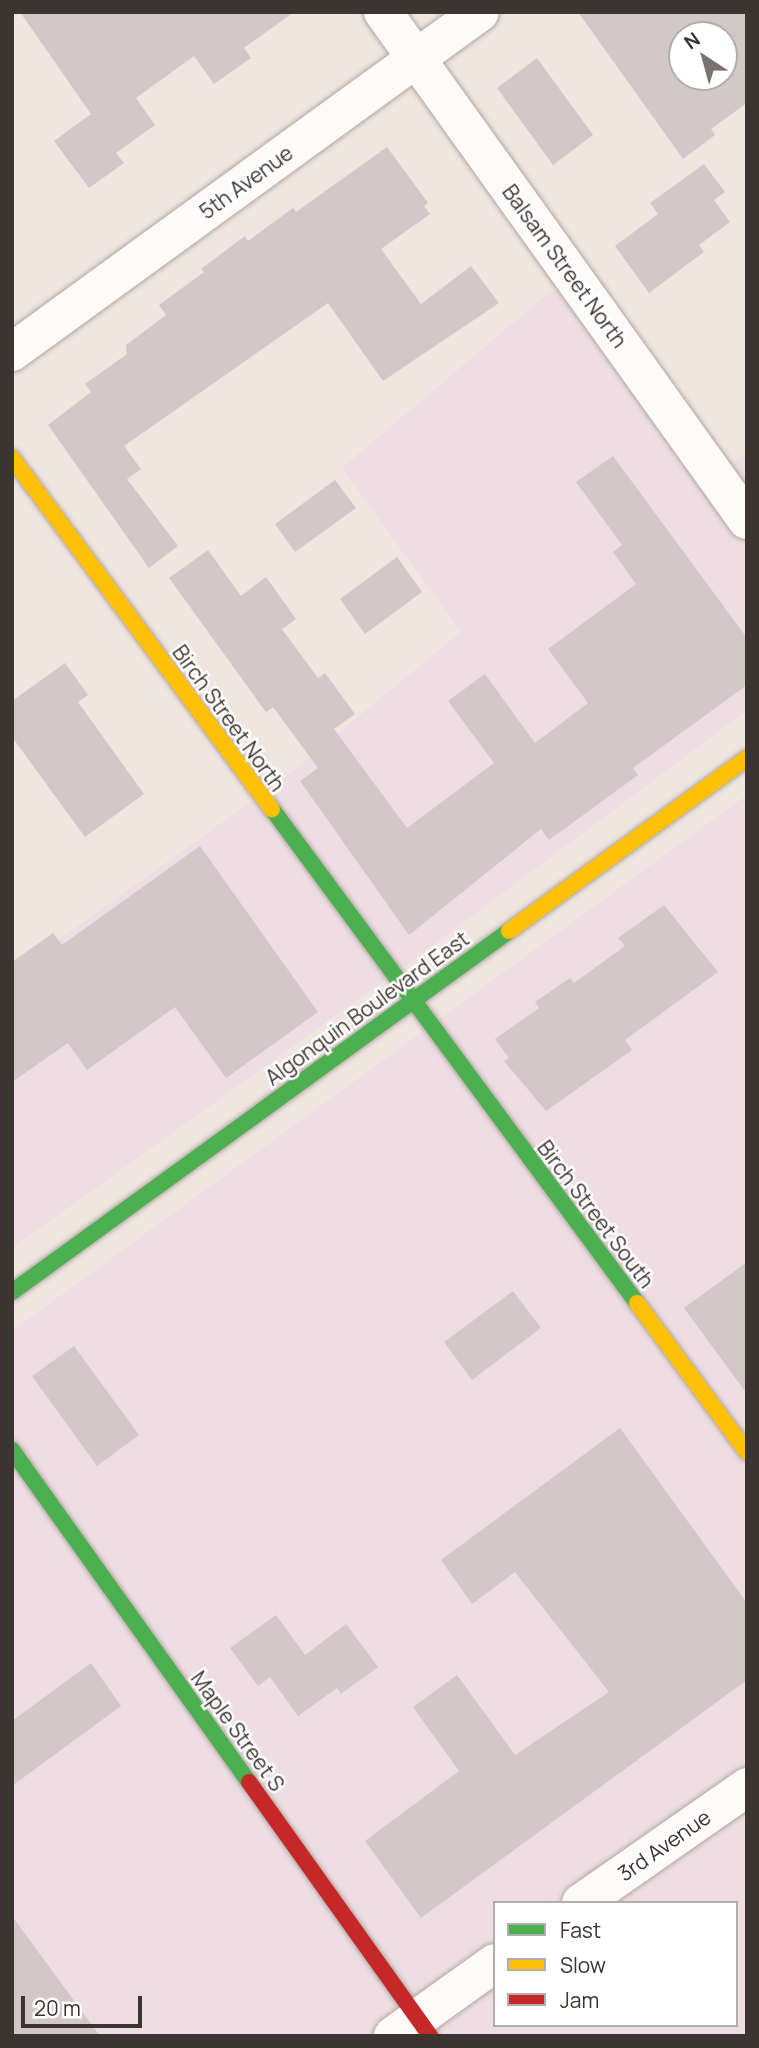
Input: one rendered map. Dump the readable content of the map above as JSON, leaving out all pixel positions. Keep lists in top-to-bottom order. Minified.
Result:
{"streets":{"street":["5th Avenue","Balsam Street North","Birch Street North","Algonquin Boulevard East","Birch Street South","Maple Street S","3rd Avenue"]},"crossings":[["5th Avenue","Balsam Street North"],["Birch Street North","Algonquin Boulevard East"],["Birch Street North","Birch Street South"],["Algonquin Boulevard East","Birch Street South"]],"legend":["Fast","Slow","Jam"],"scale_bar":"20 m","north":"top left"}
